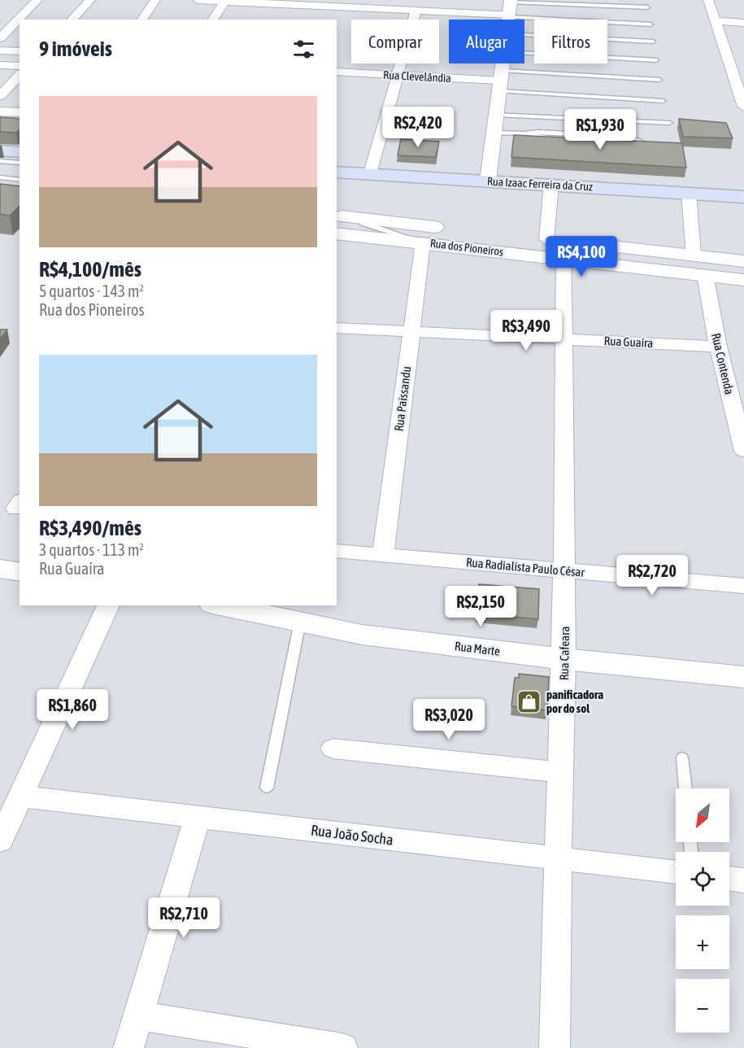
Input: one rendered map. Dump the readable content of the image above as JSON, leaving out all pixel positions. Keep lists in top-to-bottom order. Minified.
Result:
{"streets":{"main road":["Rua Izaac Ferreira da Cruz"],"street":["Rua Clevelândia","Rua dos Pioneiros","Rua Guaíra","Rua Contenda","Rua Paissandu","Rua Radialista Paulo César","Rua Marte","Rua Cafeara","Rua João Socha"]},"crossings":[["Rua dos Pioneiros","Rua Contenda"],["Rua dos Pioneiros","Rua Paissandu"],["Rua dos Pioneiros","Rua Cafeara"],["Rua Guaíra","Rua Contenda"],["Rua Guaíra","Rua Paissandu"],["Rua Guaíra","Rua Cafeara"],["Rua Paissandu","Rua Radialista Paulo César"],["Rua Radialista Paulo César","Rua Cafeara"],["Rua Marte","Rua Cafeara"],["Rua Cafeara","Rua João Socha"]],"places":{"shop":["panificadora por do sol"]},"north":"bottom left","page":{"chip":["Comprar","Alugar","Filtros"],"heading":"9 imóveis","list":[{"name":"R$4,100/mês","note":"5 quartos · 143 m² · Rua dos Pioneiros"},{"name":"R$3,490/mês","note":"3 quartos · 113 m² · Rua Guaíra"}],"price":["R$2,420","R$1,930","R$4,100","R$3,490","R$2,720","R$2,150","R$1,860","R$3,020","R$2,710"],"map_buttons":["+","−"]}}
